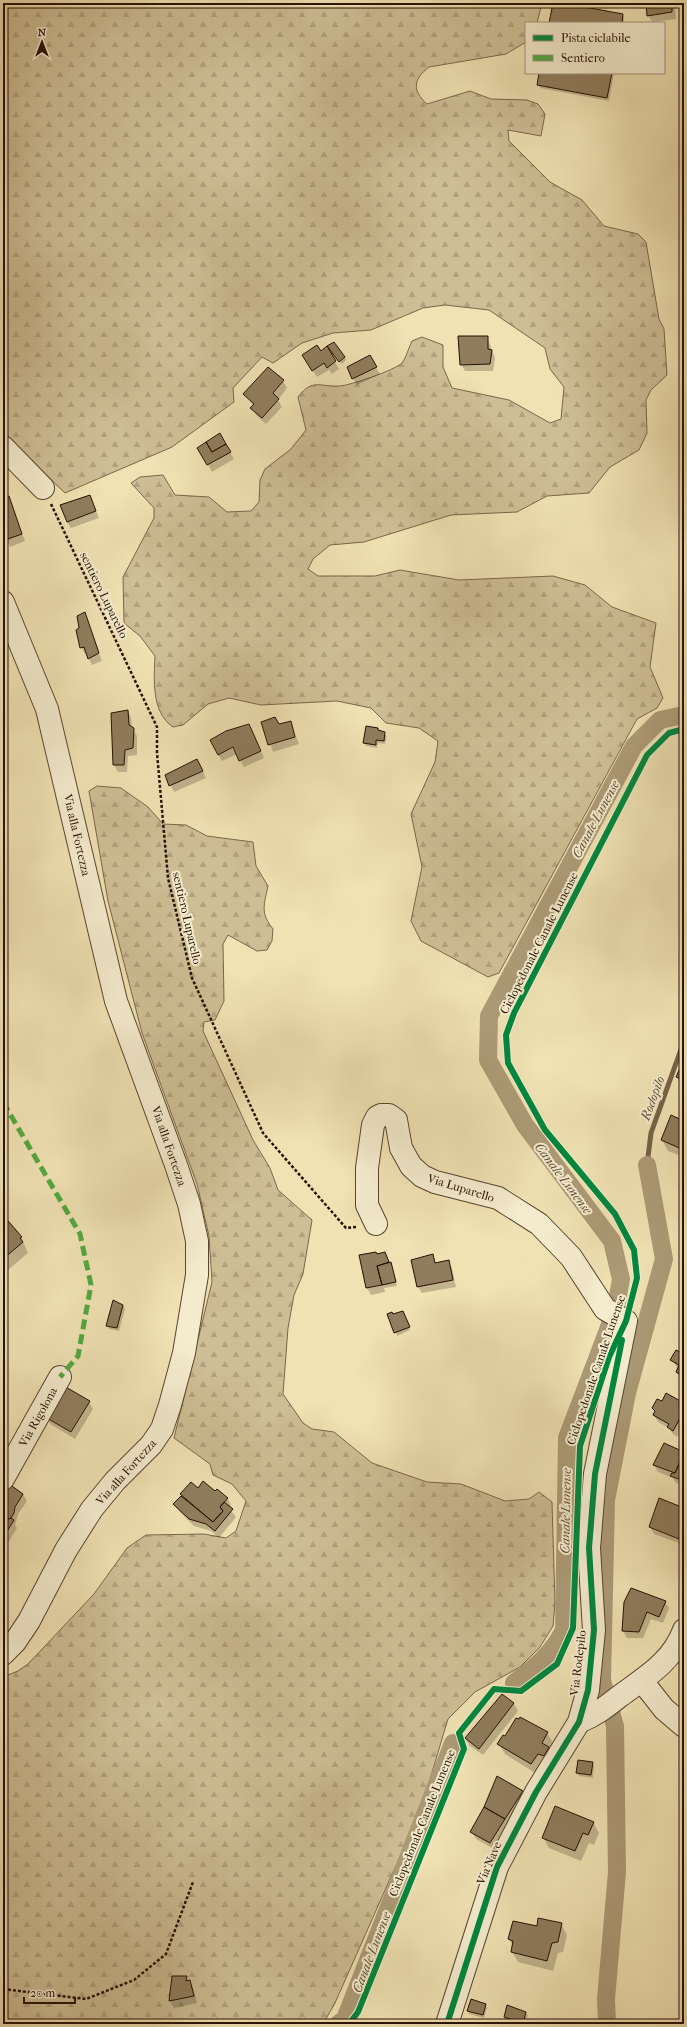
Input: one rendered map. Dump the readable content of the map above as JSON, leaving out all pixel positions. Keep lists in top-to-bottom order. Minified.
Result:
{"streets":{"street":["Via alla Fortezza","Via Luparello","Via Rigolona","Via Rodepilo","Via Nave"],"path":["sentiero Luparello"],"cycle path":["Ciclopedonale Canale Lunense"]},"crossings":[["sentiero Luparello","Via Luparello"],["Via Luparello","Via Rodepilo"],["Via Rodepilo","Via Nave"]],"water":["Canale Lunense","Rodopilo"],"legend":["Pista ciclabile","Sentiero"],"scale_bar":"20 m","north":"top"}
